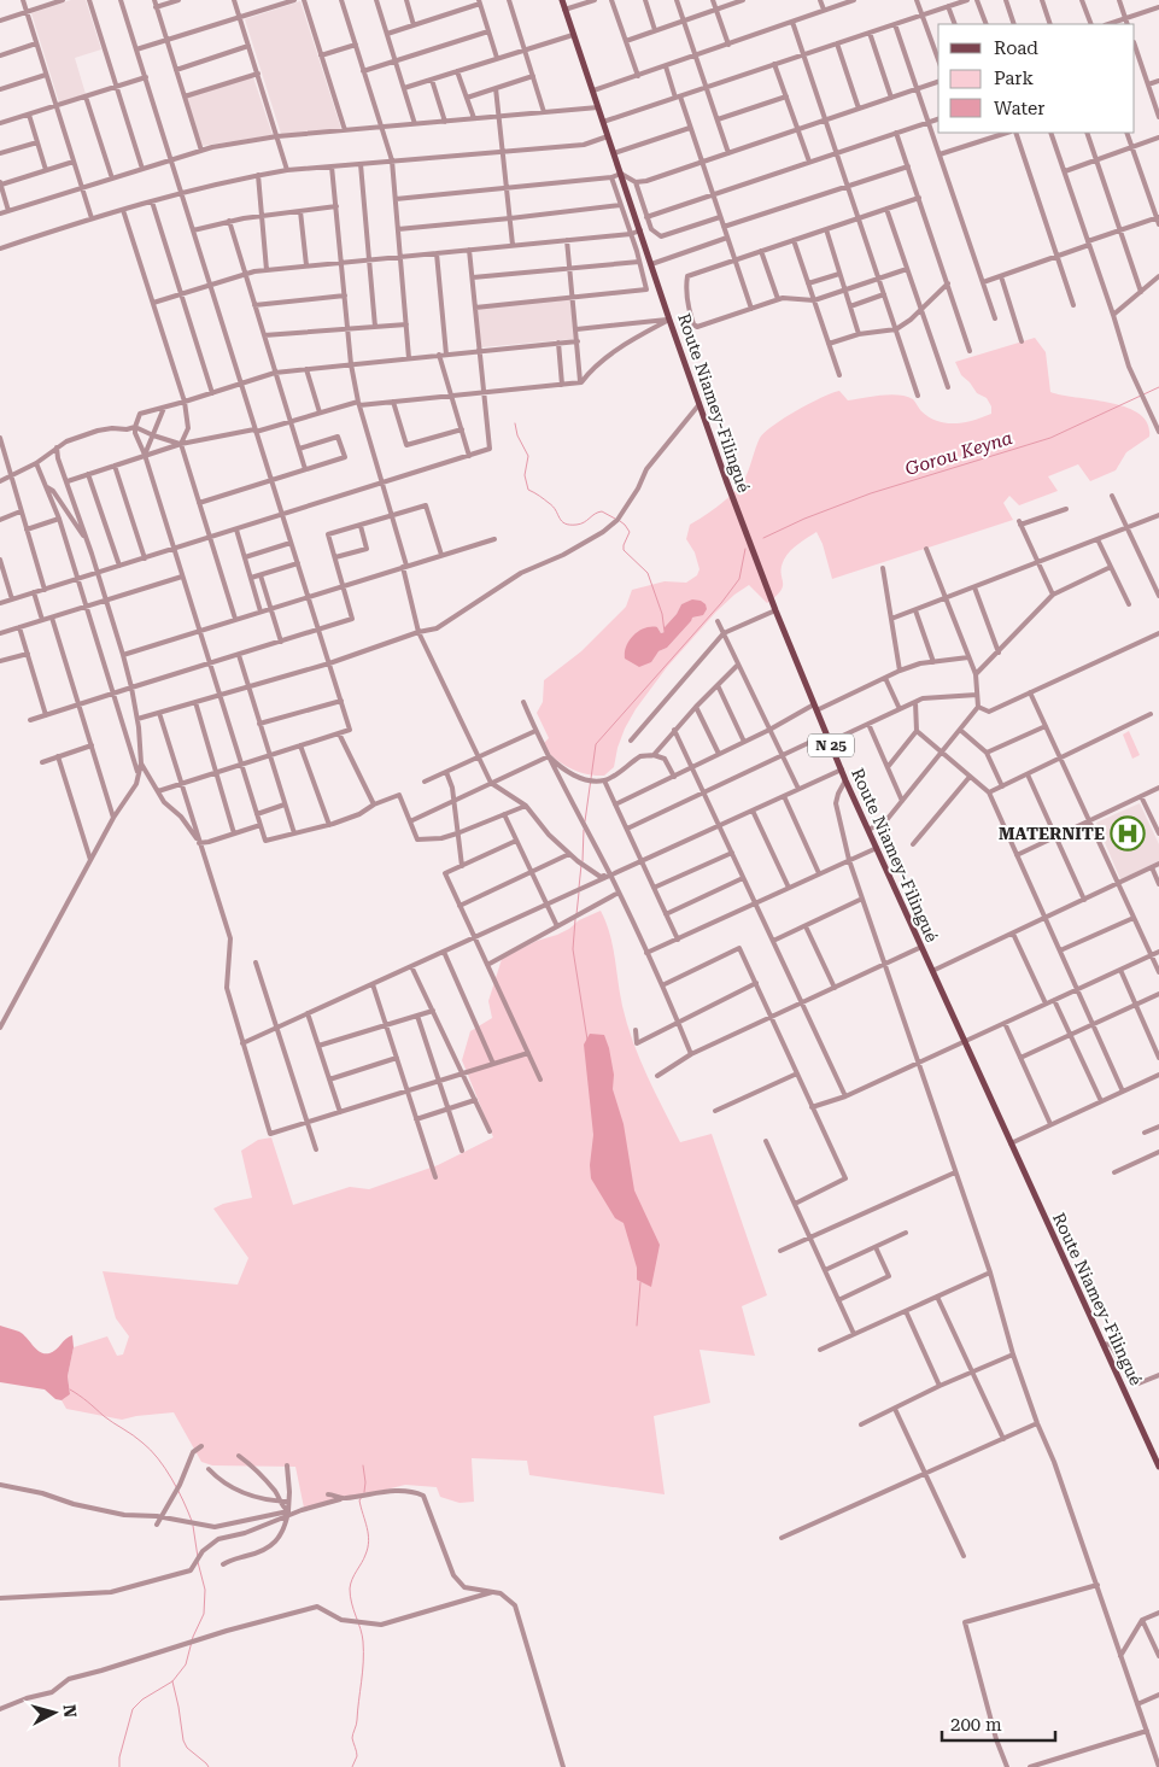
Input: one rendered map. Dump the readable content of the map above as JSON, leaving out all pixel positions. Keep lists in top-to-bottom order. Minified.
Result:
{"streets":{"main road":["Route Niamey-Filingué","N 25"]},"water":["Gorou Keyna"],"places":{"hospital":["MATERNITE"]},"legend":["Road","Park","Water"],"scale_bar":"200 m","north":"right"}
